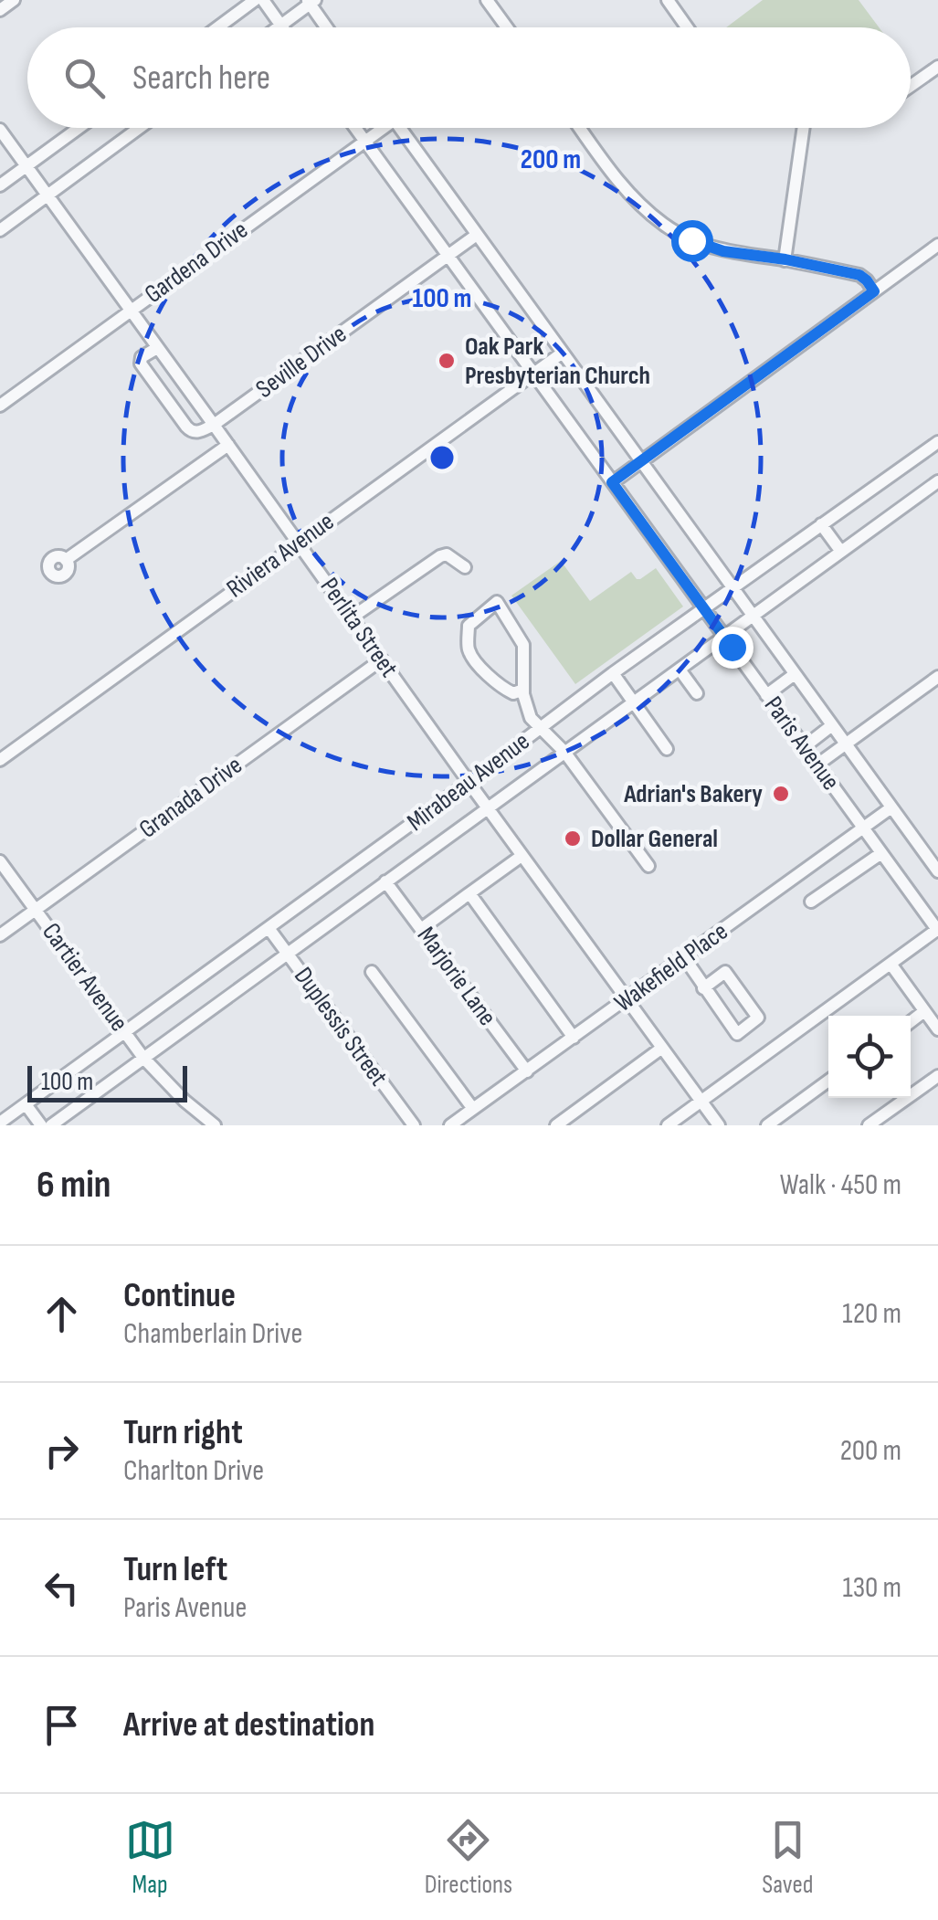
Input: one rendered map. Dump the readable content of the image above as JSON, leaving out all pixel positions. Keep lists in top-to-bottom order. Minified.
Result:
{"streets":{"street":["Gardena Drive","Seville Drive","Riviera Avenue","Perlita Street","Paris Avenue","Mirabeau Avenue","Granada Drive","Wakefield Place","Marjorie Lane","Cartier Avenue","Duplessis Street"]},"crossings":[["Gardena Drive","Perlita Street"],["Gardena Drive","Paris Avenue"],["Seville Drive","Perlita Street"],["Seville Drive","Paris Avenue"],["Riviera Avenue","Perlita Street"],["Riviera Avenue","Paris Avenue"],["Perlita Street","Mirabeau Avenue"],["Perlita Street","Granada Drive"],["Perlita Street","Wakefield Place"],["Paris Avenue","Mirabeau Avenue"],["Paris Avenue","Wakefield Place"],["Mirabeau Avenue","Marjorie Lane"],["Mirabeau Avenue","Cartier Avenue"],["Mirabeau Avenue","Duplessis Street"],["Granada Drive","Cartier Avenue"],["Wakefield Place","Marjorie Lane"]],"places":["Oak Park Presbyterian Church","Adrian's Bakery","Dollar General"],"scale_bar":"100 m","page":{"search":"Search here","scale":"100 m","heading":["6 min","Walk · 450 m"],"list":[["Continue","Chamberlain Drive","120 m"],["Turn right","Charlton Drive","200 m"],["Turn left","Paris Avenue","130 m"],"Arrive at destination"],"nav":["Map","Directions","Saved"]},"rings":["200 m","100 m"]}
